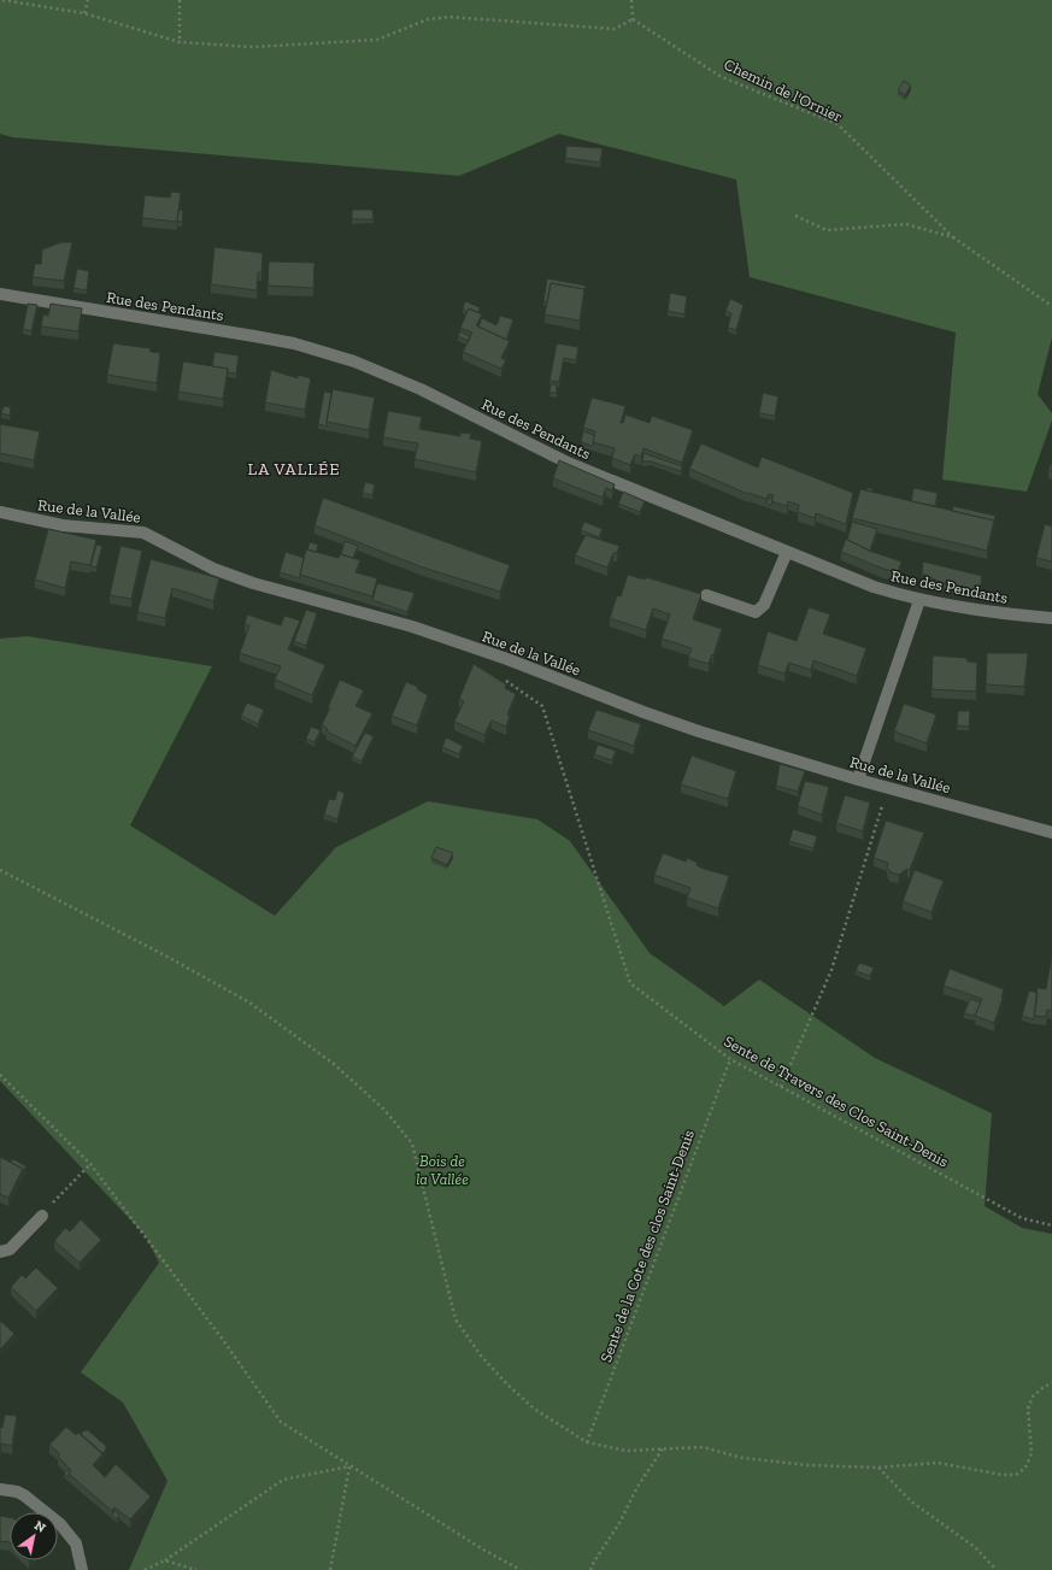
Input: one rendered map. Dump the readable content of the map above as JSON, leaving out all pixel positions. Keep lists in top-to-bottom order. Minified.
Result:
{"streets":{"street":["Rue des Pendants","Rue de la Vallée"],"path":["Chemin de l'Ornier","Sente de Travers des Clos Saint-Denis","Sente de la Cote des clos Saint-Denis"]},"crossings":[["Rue de la Vallée","Sente de Travers des Clos Saint-Denis"],["Sente de Travers des Clos Saint-Denis","Sente de la Cote des clos Saint-Denis"]],"districts":["LA VALLÉE"],"parks":["Bois de la Vallée"],"north":"top right"}
